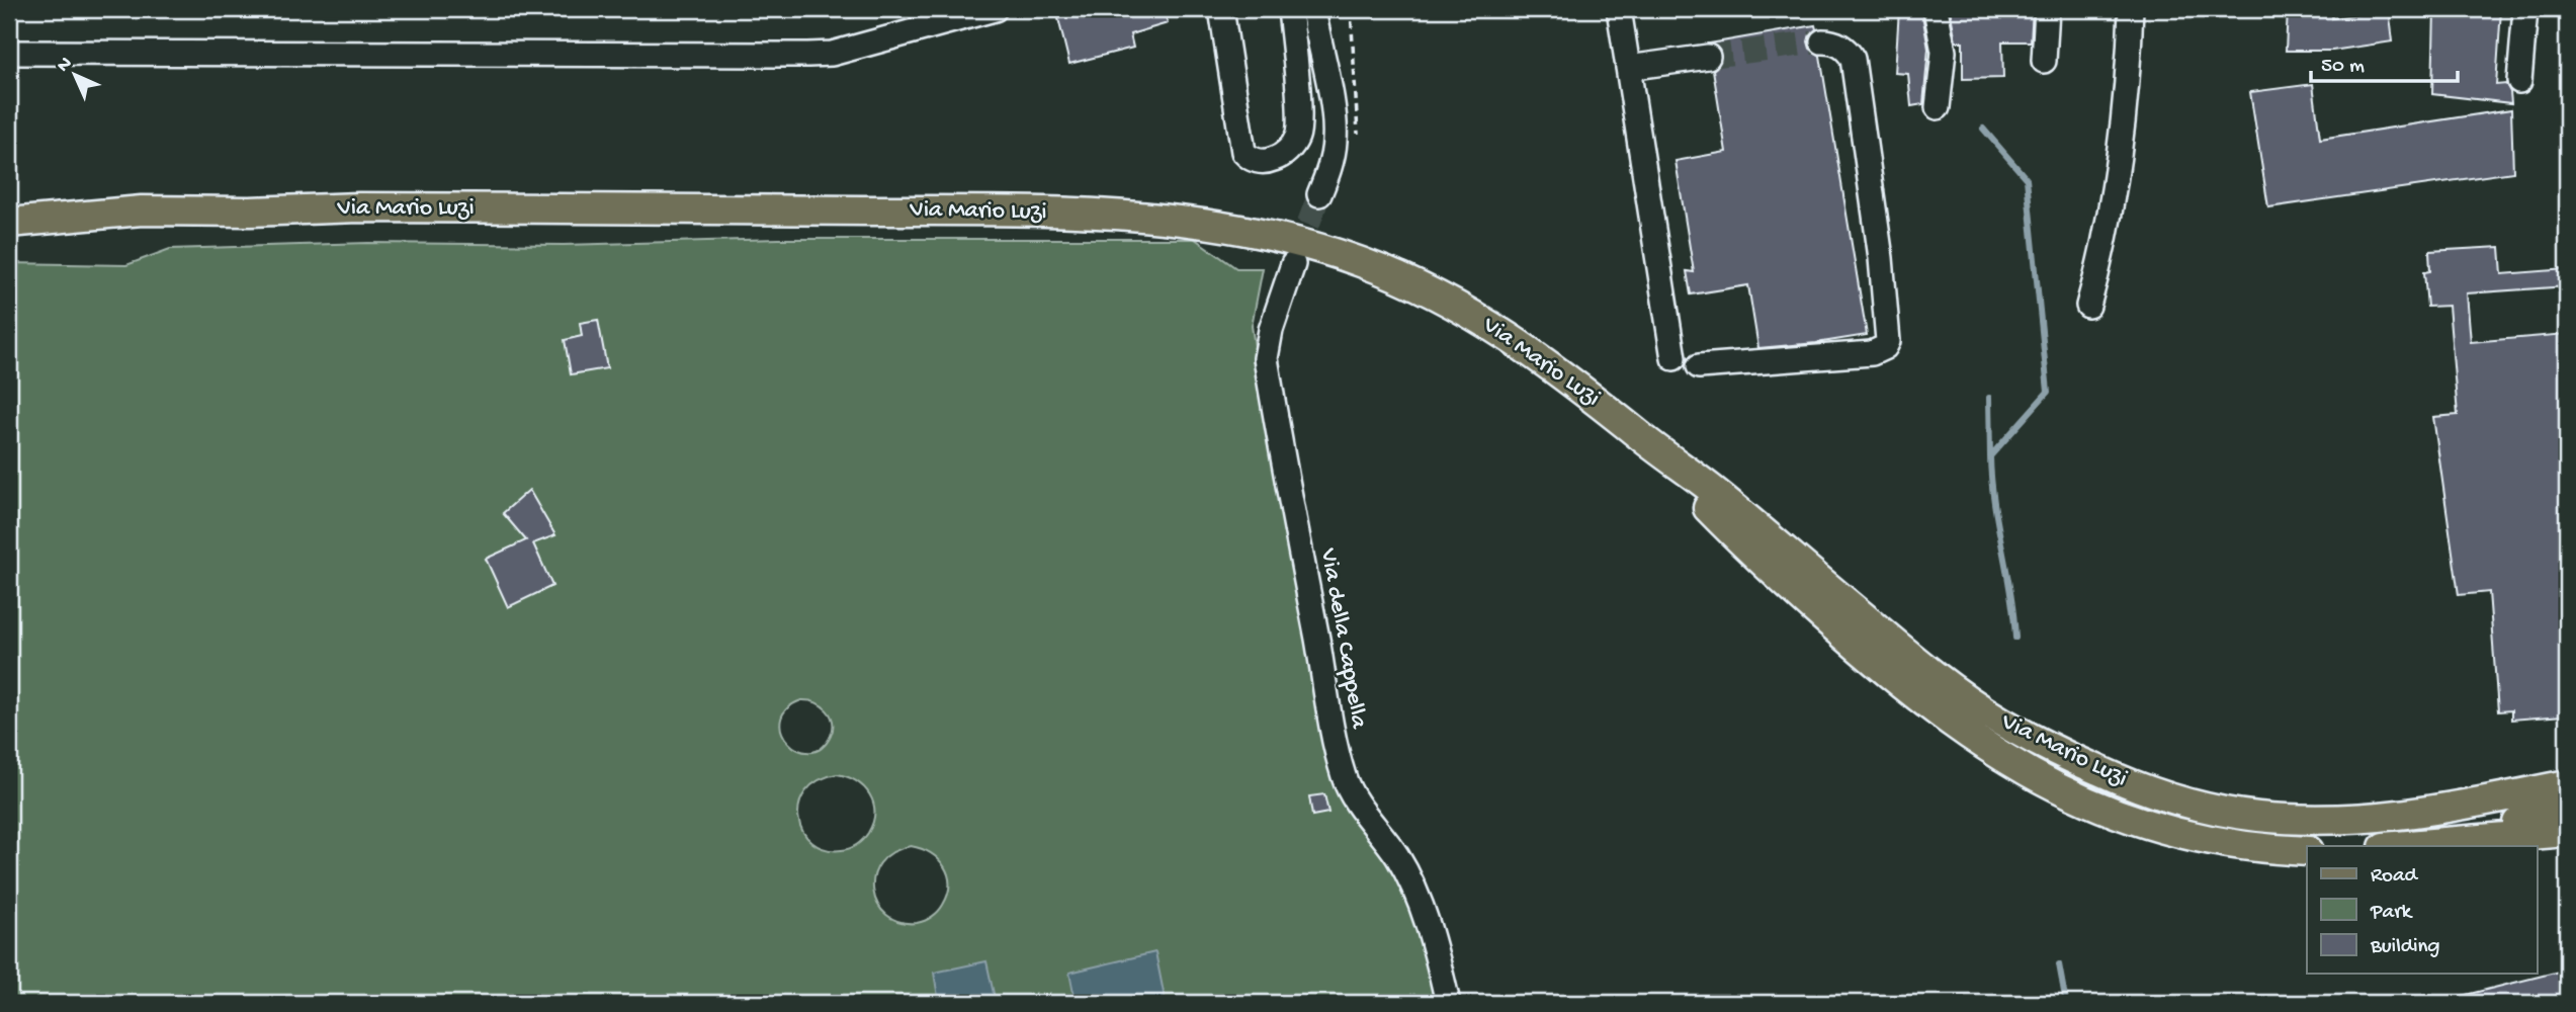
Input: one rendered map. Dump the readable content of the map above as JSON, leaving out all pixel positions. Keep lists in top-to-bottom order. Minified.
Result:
{"streets":{"main road":["Via Mario Luzi"],"street":["Via della Cappella"]},"legend":["Road","Park","Building"],"scale_bar":"50 m","north":"top left"}
